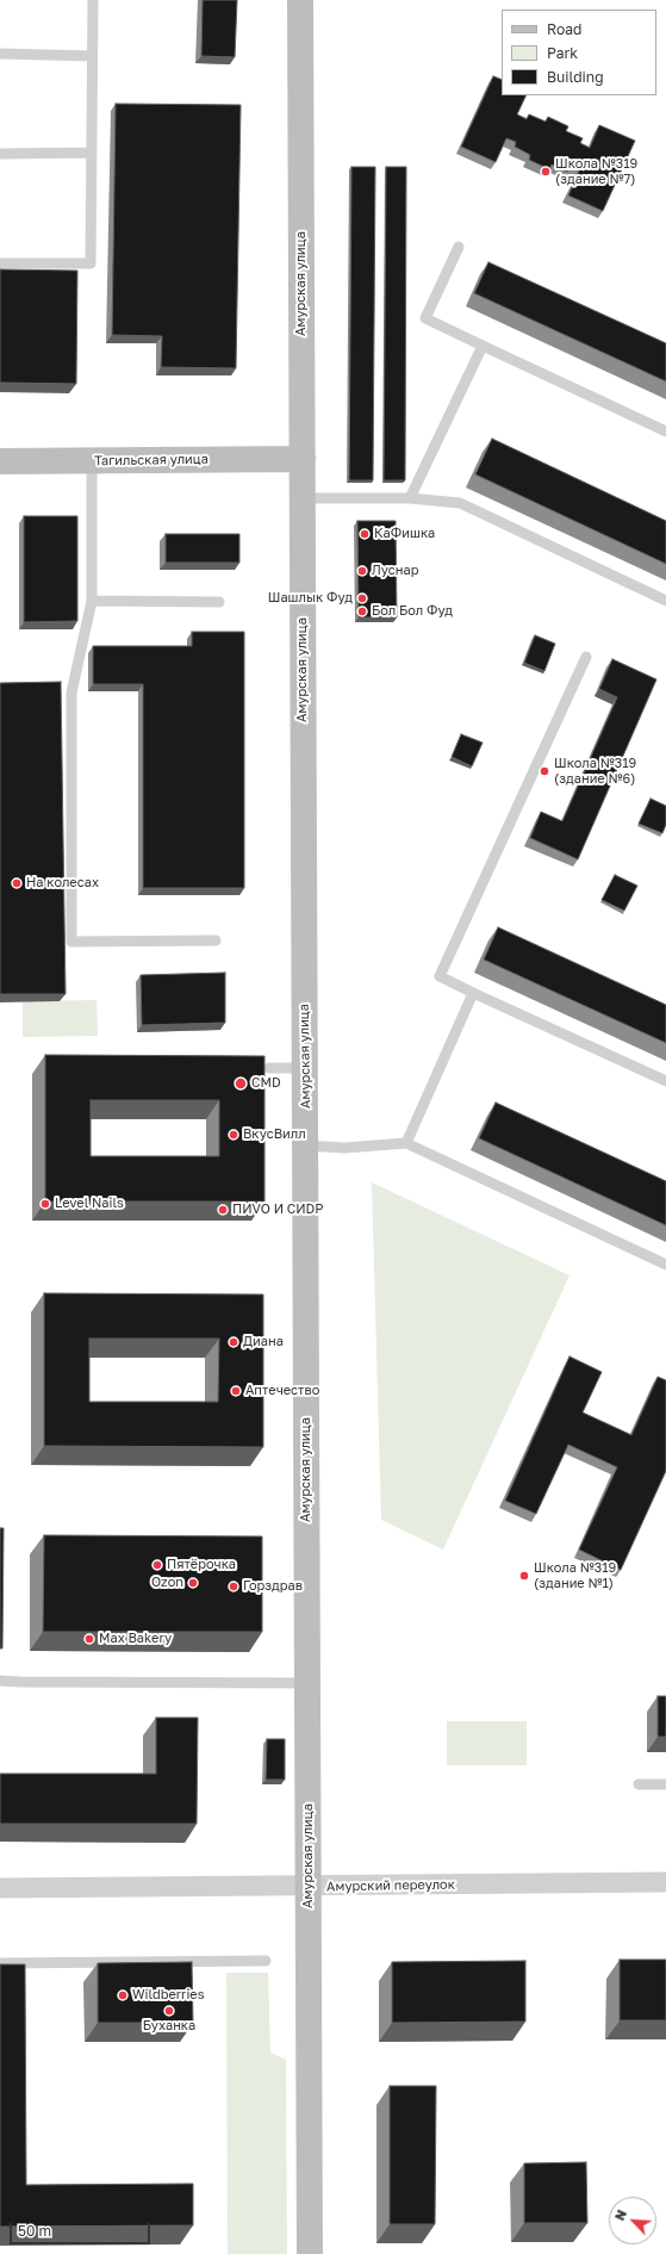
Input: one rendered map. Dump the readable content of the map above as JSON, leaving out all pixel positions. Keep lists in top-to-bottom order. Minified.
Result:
{"streets":{"street":["Амурская улица","Тагильская улица","Амурский переулок"]},"crossings":[["Амурская улица","Тагильская улица"],["Амурская улица","Амурский переулок"]],"places":["Школа №319 (здание №7)","КаФишка","Луснар","Шашлык Фуд","Бол Бол Фуд","Школа №319 (здание №6)","На колесах","CMD","ВкусВилл","Level Nails","ПИVO И СИDР","Диана","Аптечество","Пятёрочка","Школа №319 (здание №1)","Ozon","Горздрав","Max Bakery","Wildberries","Буханка"],"legend":["Road","Park","Building"],"scale_bar":"50 m","north":"top left"}
